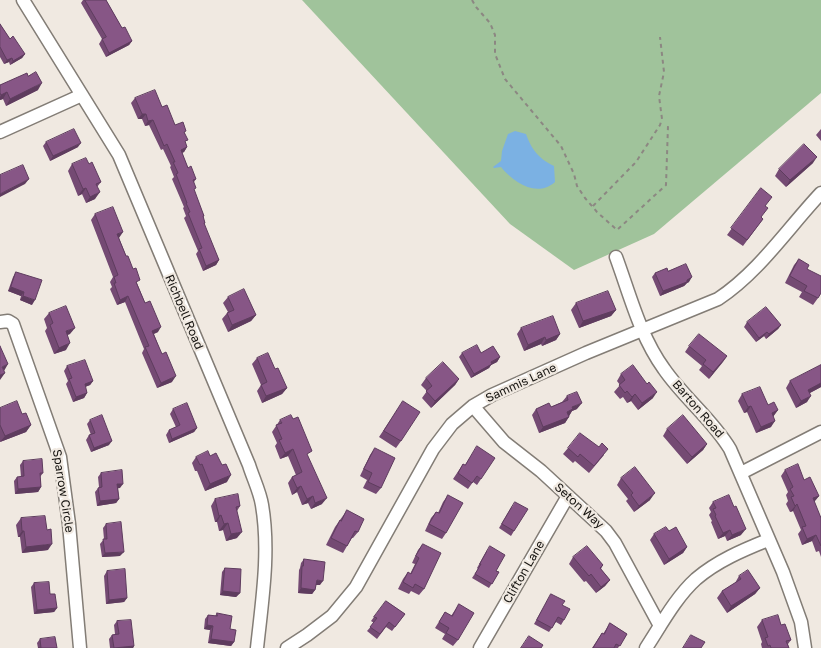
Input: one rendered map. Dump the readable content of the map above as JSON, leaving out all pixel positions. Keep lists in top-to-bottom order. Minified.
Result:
{"streets":{"street":["Richbell Road","Sammis Lane","Barton Road","Sparrow Circle","Seton Way","Clifton Lane"]},"crossings":[["Sammis Lane","Barton Road"],["Sammis Lane","Seton Way"],["Seton Way","Clifton Lane"]]}
